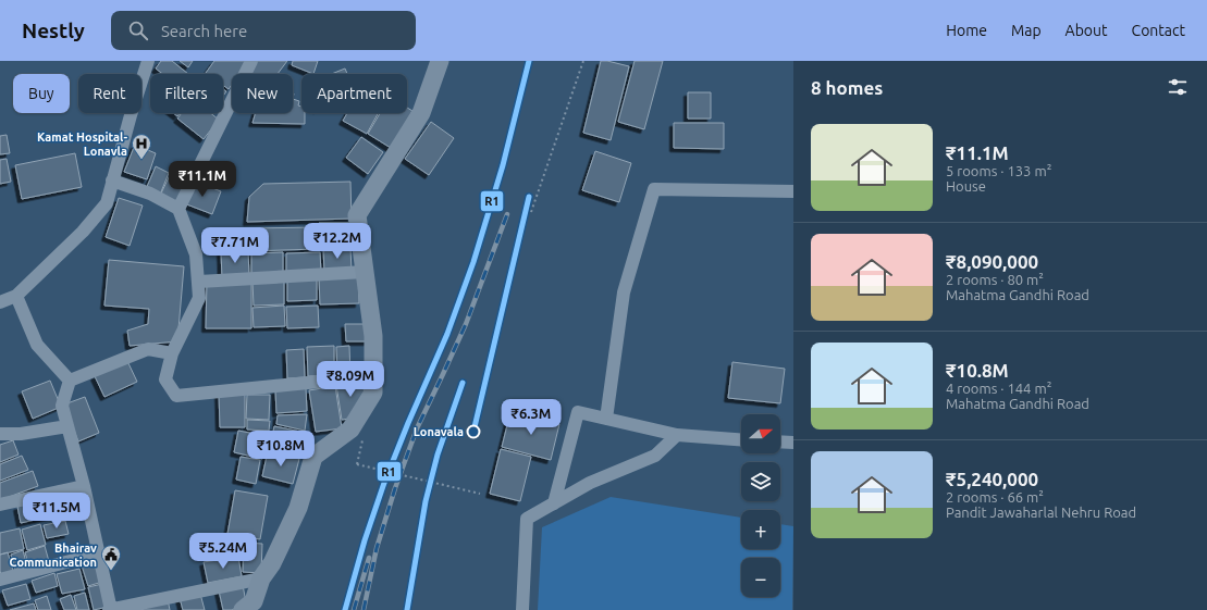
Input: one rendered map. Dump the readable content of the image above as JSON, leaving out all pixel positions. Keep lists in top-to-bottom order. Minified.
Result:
{"places":{"hospital":["Kamat Hospital- Lonavla"],"other":["Lonavala"],"public building":["Bhairav Communication"]},"lines":["transit line R1"],"north":"right","page":{"header":"Nestly","search":"Search here","nav":["Home","Map","About","Contact"],"heading":"8 homes","chip":["Buy","Rent","Filters","New","Apartment"],"list":[{"name":"₹11.1M","note":"5 rooms · 133 m² · House"},{"name":"₹8,090,000","note":"2 rooms · 80 m² · Mahatma Gandhi Road"},{"name":"₹10.8M","note":"4 rooms · 144 m² · Mahatma Gandhi Road"},{"name":"₹5,240,000","note":"2 rooms · 66 m² · Pandit Jawaharlal Nehru Road"}],"price":["₹11.1M","₹12.2M","₹7.71M","₹8.09M","₹6.3M","₹10.8M","₹11.5M","₹5.24M"],"map_buttons":["+","−"]}}
